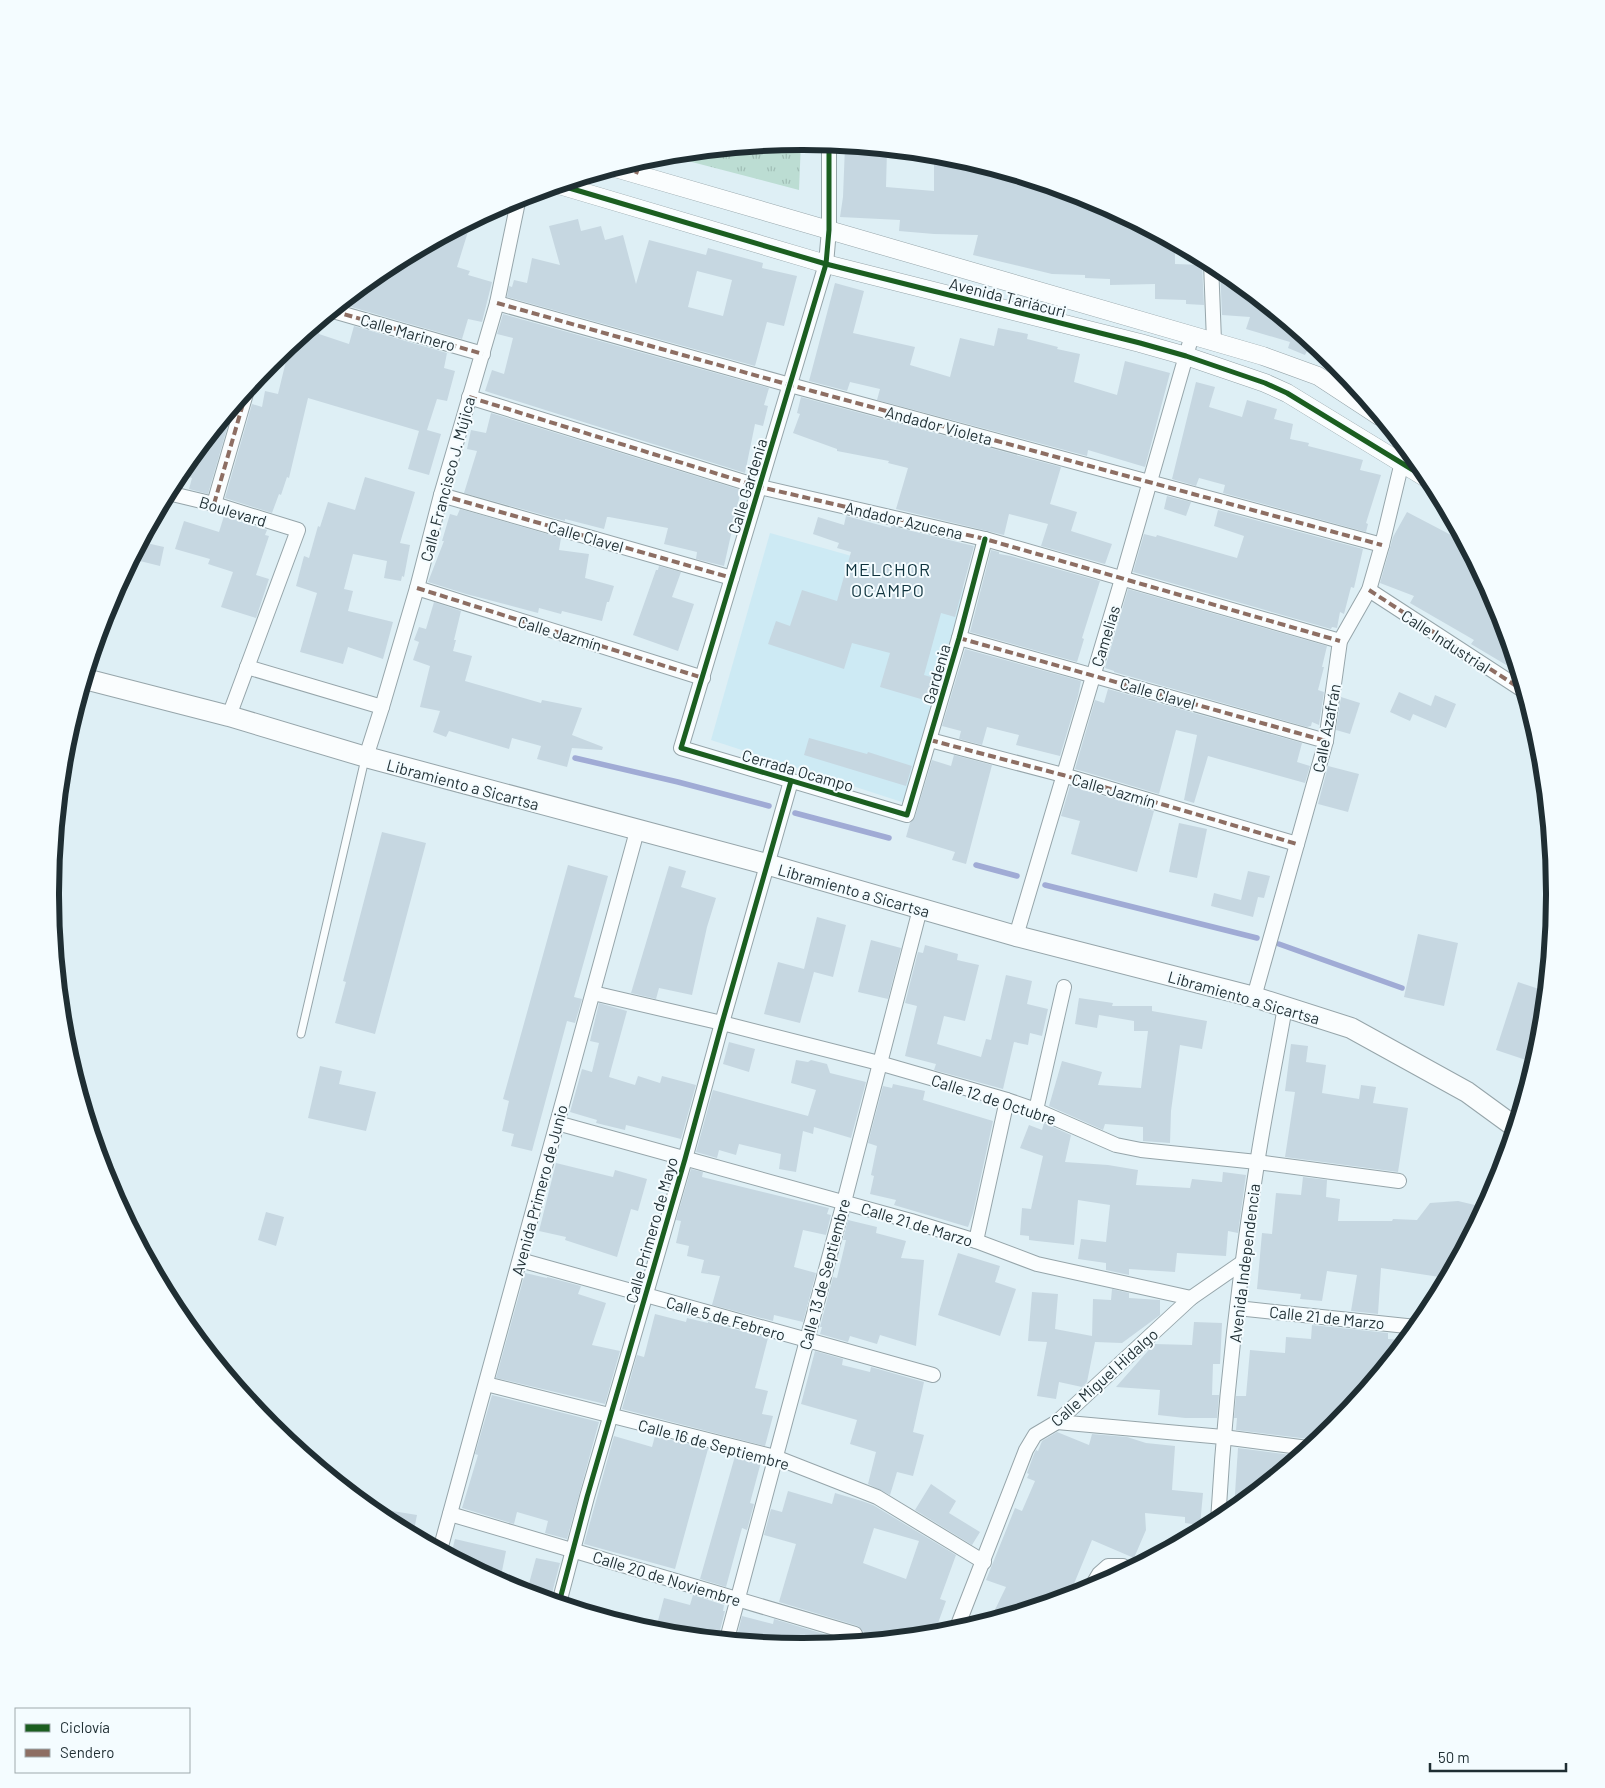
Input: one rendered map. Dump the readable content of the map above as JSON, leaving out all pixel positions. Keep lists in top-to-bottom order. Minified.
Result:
{"streets":{"main road":["Libramiento a Sicartsa"],"street":["Avenida Tariácuri","Calle Marinero","Andador Violeta","Calle Francisco J. Mújica","Calle Gardenia","Boulevard","Andador Azucena","Calle Clavel","Calle Jazmín","Camelias","Calle Industrial","Gardenia","Calle Azafrán","Cerrada Ocampo","Calle 12 de Octubre","Avenida Primero de Junio","Calle 21 de Marzo","Calle Primero de Mayo","Avenida Independencia","Calle 13 de Septiembre","Calle 5 de Febrero","Calle Miguel Hidalgo","Calle 16 de Septiembre","Calle 20 de Noviembre"]},"crossings":[["Avenida Tariácuri","Calle Gardenia"],["Avenida Tariácuri","Camelias"],["Avenida Tariácuri","Calle Azafrán"],["Calle Marinero","Calle Francisco J. Mújica"],["Andador Violeta","Calle Francisco J. Mújica"],["Andador Violeta","Calle Gardenia"],["Andador Violeta","Camelias"],["Andador Violeta","Calle Azafrán"],["Calle Francisco J. Mújica","Andador Azucena"],["Calle Francisco J. Mújica","Calle Clavel"],["Calle Francisco J. Mújica","Calle Jazmín"],["Calle Francisco J. Mújica","Libramiento a Sicartsa"],["Calle Gardenia","Andador Azucena"],["Calle Gardenia","Calle Clavel"],["Calle Gardenia","Calle Jazmín"],["Calle Gardenia","Cerrada Ocampo"],["Andador Azucena","Camelias"],["Andador Azucena","Gardenia"],["Andador Azucena","Calle Azafrán"],["Calle Clavel","Camelias"],["Calle Clavel","Gardenia"],["Calle Clavel","Calle Azafrán"],["Calle Jazmín","Camelias"],["Calle Jazmín","Gardenia"],["Calle Jazmín","Calle Azafrán"],["Camelias","Libramiento a Sicartsa"],["Calle Industrial","Calle Azafrán"],["Gardenia","Cerrada Ocampo"],["Calle Azafrán","Libramiento a Sicartsa"],["Cerrada Ocampo","Calle Primero de Mayo"],["Libramiento a Sicartsa","Avenida Primero de Junio"],["Libramiento a Sicartsa","Calle Primero de Mayo"],["Libramiento a Sicartsa","Avenida Independencia"],["Libramiento a Sicartsa","Calle 13 de Septiembre"],["Calle 12 de Octubre","Avenida Primero de Junio"],["Calle 12 de Octubre","Calle Primero de Mayo"],["Calle 12 de Octubre","Avenida Independencia"],["Calle 12 de Octubre","Calle 13 de Septiembre"],["Avenida Primero de Junio","Calle 21 de Marzo"],["Avenida Primero de Junio","Calle 5 de Febrero"],["Avenida Primero de Junio","Calle 16 de Septiembre"],["Avenida Primero de Junio","Calle 20 de Noviembre"],["Calle 21 de Marzo","Calle Primero de Mayo"],["Calle 21 de Marzo","Avenida Independencia"],["Calle 21 de Marzo","Calle 13 de Septiembre"],["Calle 21 de Marzo","Calle Miguel Hidalgo"],["Calle Primero de Mayo","Calle 5 de Febrero"],["Calle Primero de Mayo","Calle 16 de Septiembre"],["Calle Primero de Mayo","Calle 20 de Noviembre"],["Avenida Independencia","Calle Miguel Hidalgo"],["Calle 13 de Septiembre","Calle 5 de Febrero"],["Calle 13 de Septiembre","Calle 16 de Septiembre"],["Calle 13 de Septiembre","Calle 20 de Noviembre"],["Calle Miguel Hidalgo","Calle 16 de Septiembre"]],"districts":["MELCHOR OCAMPO"],"legend":["Ciclovía","Sendero"],"scale_bar":"50 m"}
